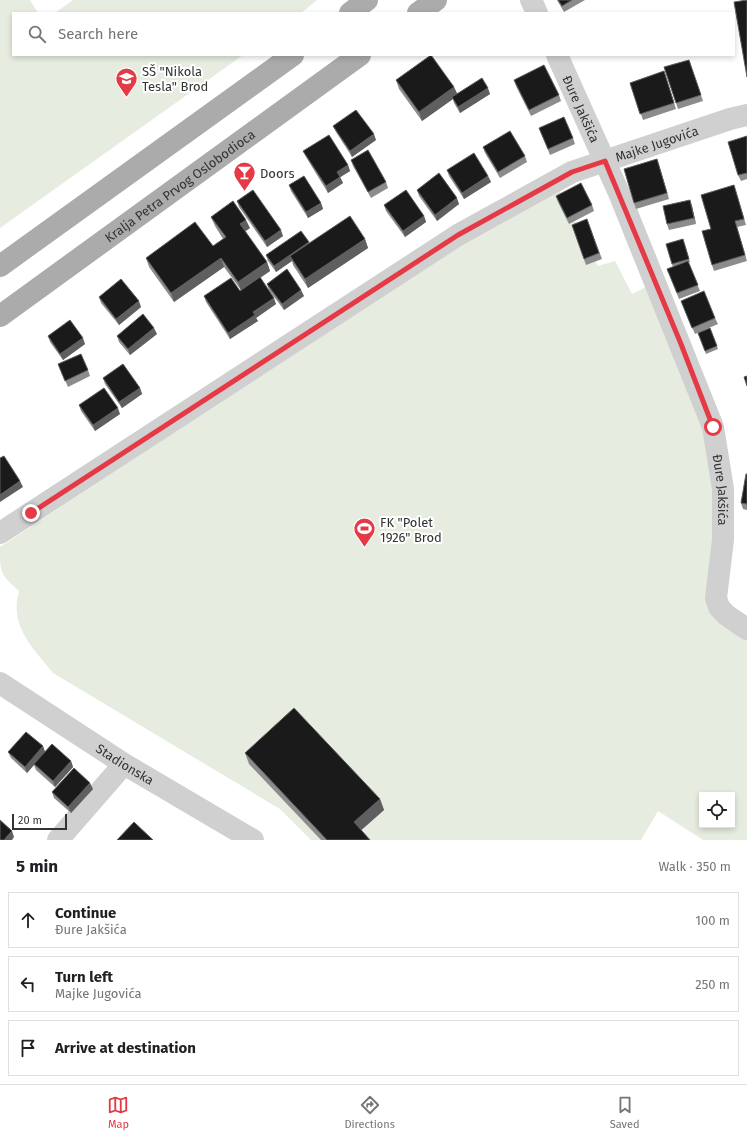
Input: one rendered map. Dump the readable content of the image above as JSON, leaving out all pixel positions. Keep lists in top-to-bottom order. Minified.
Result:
{"streets":{"main road":["Kralja Petra Prvog Oslobodioca"],"street":["Đure Jakšića","Majke Jugovića","Stadionska"]},"crossings":[["Đure Jakšića","Majke Jugovića"]],"places":{"school or university":["SŠ \"Nikola Tesla\" Brod"],"bar":["Doors"],"sports":["FK \"Polet 1926\" Brod"]},"scale_bar":"20 m","page":{"search":"Search here","scale":"20 m","heading":["5 min","Walk · 350 m"],"list":[["Continue","Đure Jakšića","100 m"],["Turn left","Majke Jugovića","250 m"],"Arrive at destination"],"nav":["Map","Directions","Saved"]}}
